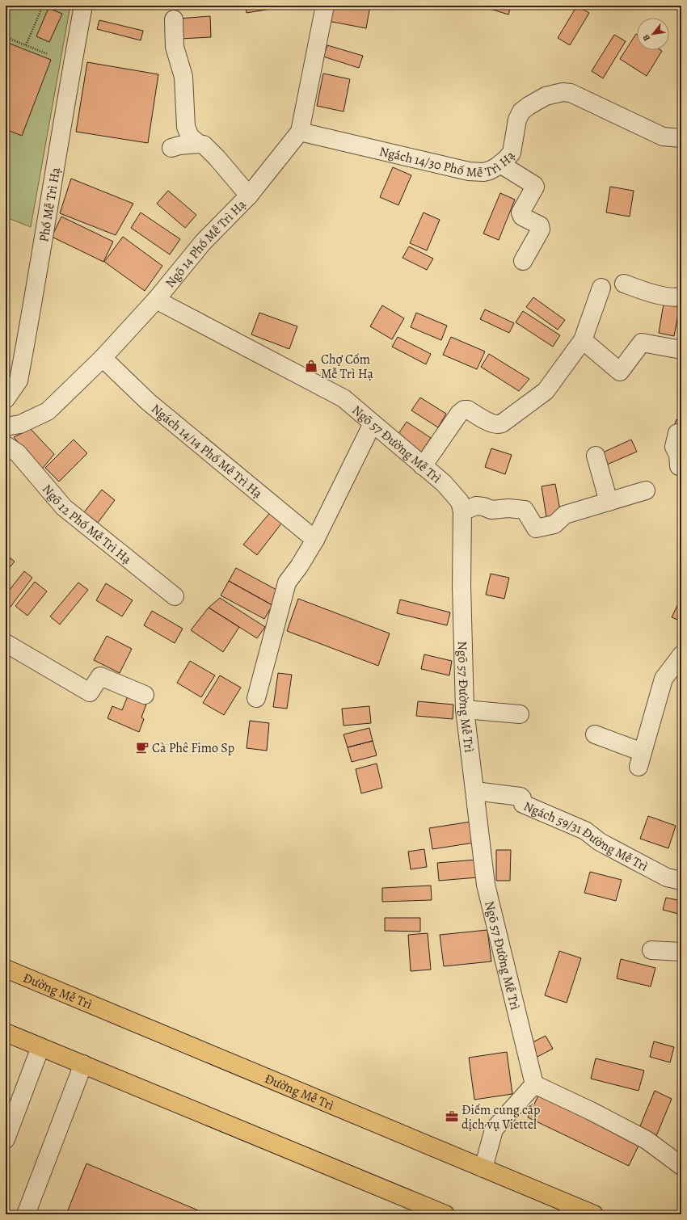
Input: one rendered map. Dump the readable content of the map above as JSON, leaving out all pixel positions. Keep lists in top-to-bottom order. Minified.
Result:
{"streets":{"main road":["Đường Mễ Trì"],"street":["Ngách 14/30 Phố Mễ Trì Hạ","Phố Mễ Trì Hạ","Ngõ 14 Phố Mễ Trì Hạ","Ngõ 57 Đường Mễ Trì","Ngách 14/14 Phố Mễ Trì Hạ","Ngõ 12 Phố Mễ Trì Hạ","Ngách 59/31 Đường Mễ Trì"]},"crossings":[["Ngách 14/30 Phố Mễ Trì Hạ","Ngõ 14 Phố Mễ Trì Hạ"],["Ngõ 14 Phố Mễ Trì Hạ","Ngõ 57 Đường Mễ Trì"],["Ngõ 14 Phố Mễ Trì Hạ","Ngách 14/14 Phố Mễ Trì Hạ"],["Ngõ 57 Đường Mễ Trì","Ngách 59/31 Đường Mễ Trì"]],"places":{"shop":["Chợ Cốm Mễ Trì Hạ"],"cafe":["Cà Phê Fimo Sp"],"office":["Điểm cung cấp dịch vụ Viettel"]},"north":"bottom left"}
